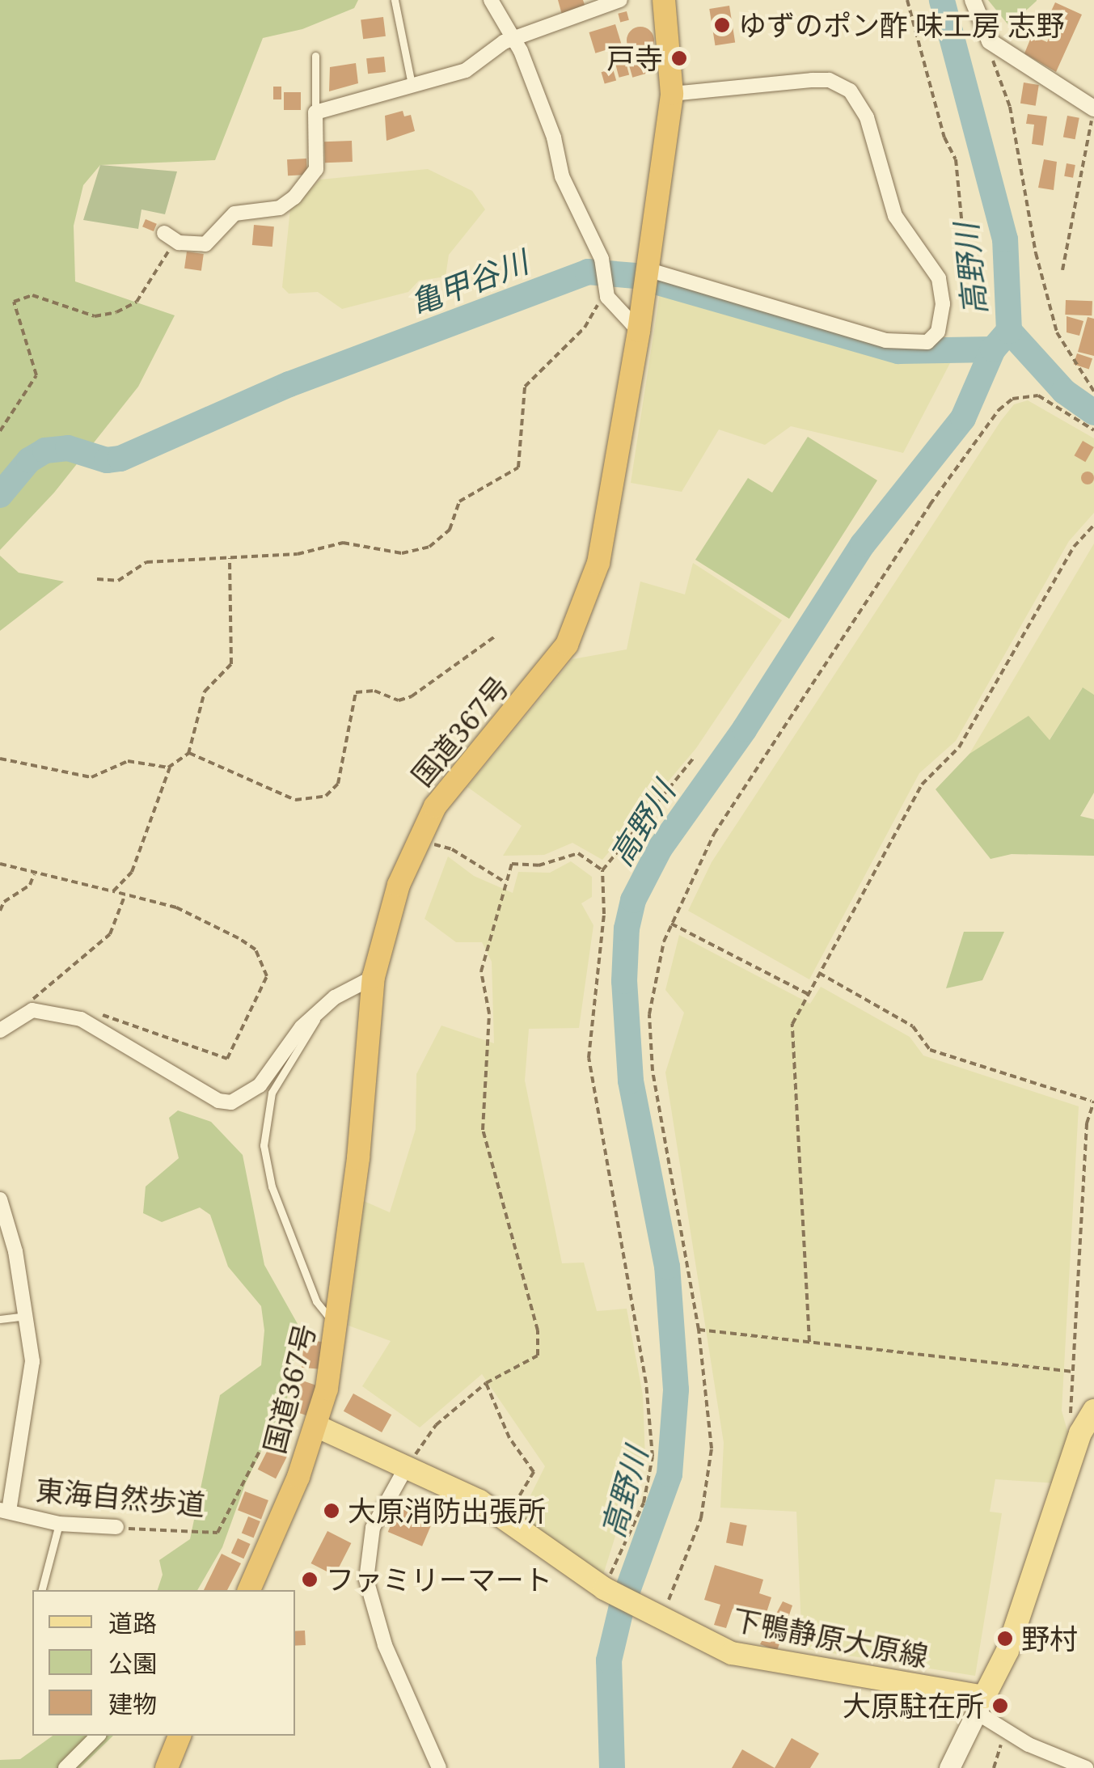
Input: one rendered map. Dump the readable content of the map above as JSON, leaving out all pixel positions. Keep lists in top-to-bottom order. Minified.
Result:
{"streets":{"highway":["国道367号"],"main road":["下鴨静原大原線"],"street":["東海自然歩道"]},"crossings":[["国道367号","東海自然歩道"],["国道367号","下鴨静原大原線"],["東海自然歩道","下鴨静原大原線"]],"water":["高野川","亀甲谷川"],"places":["ゆずのポン酢 味工房 志野","戸寺","大原消防出張所","ファミリーマート","野村","大原駐在所"],"legend":["道路","公園","建物"]}
